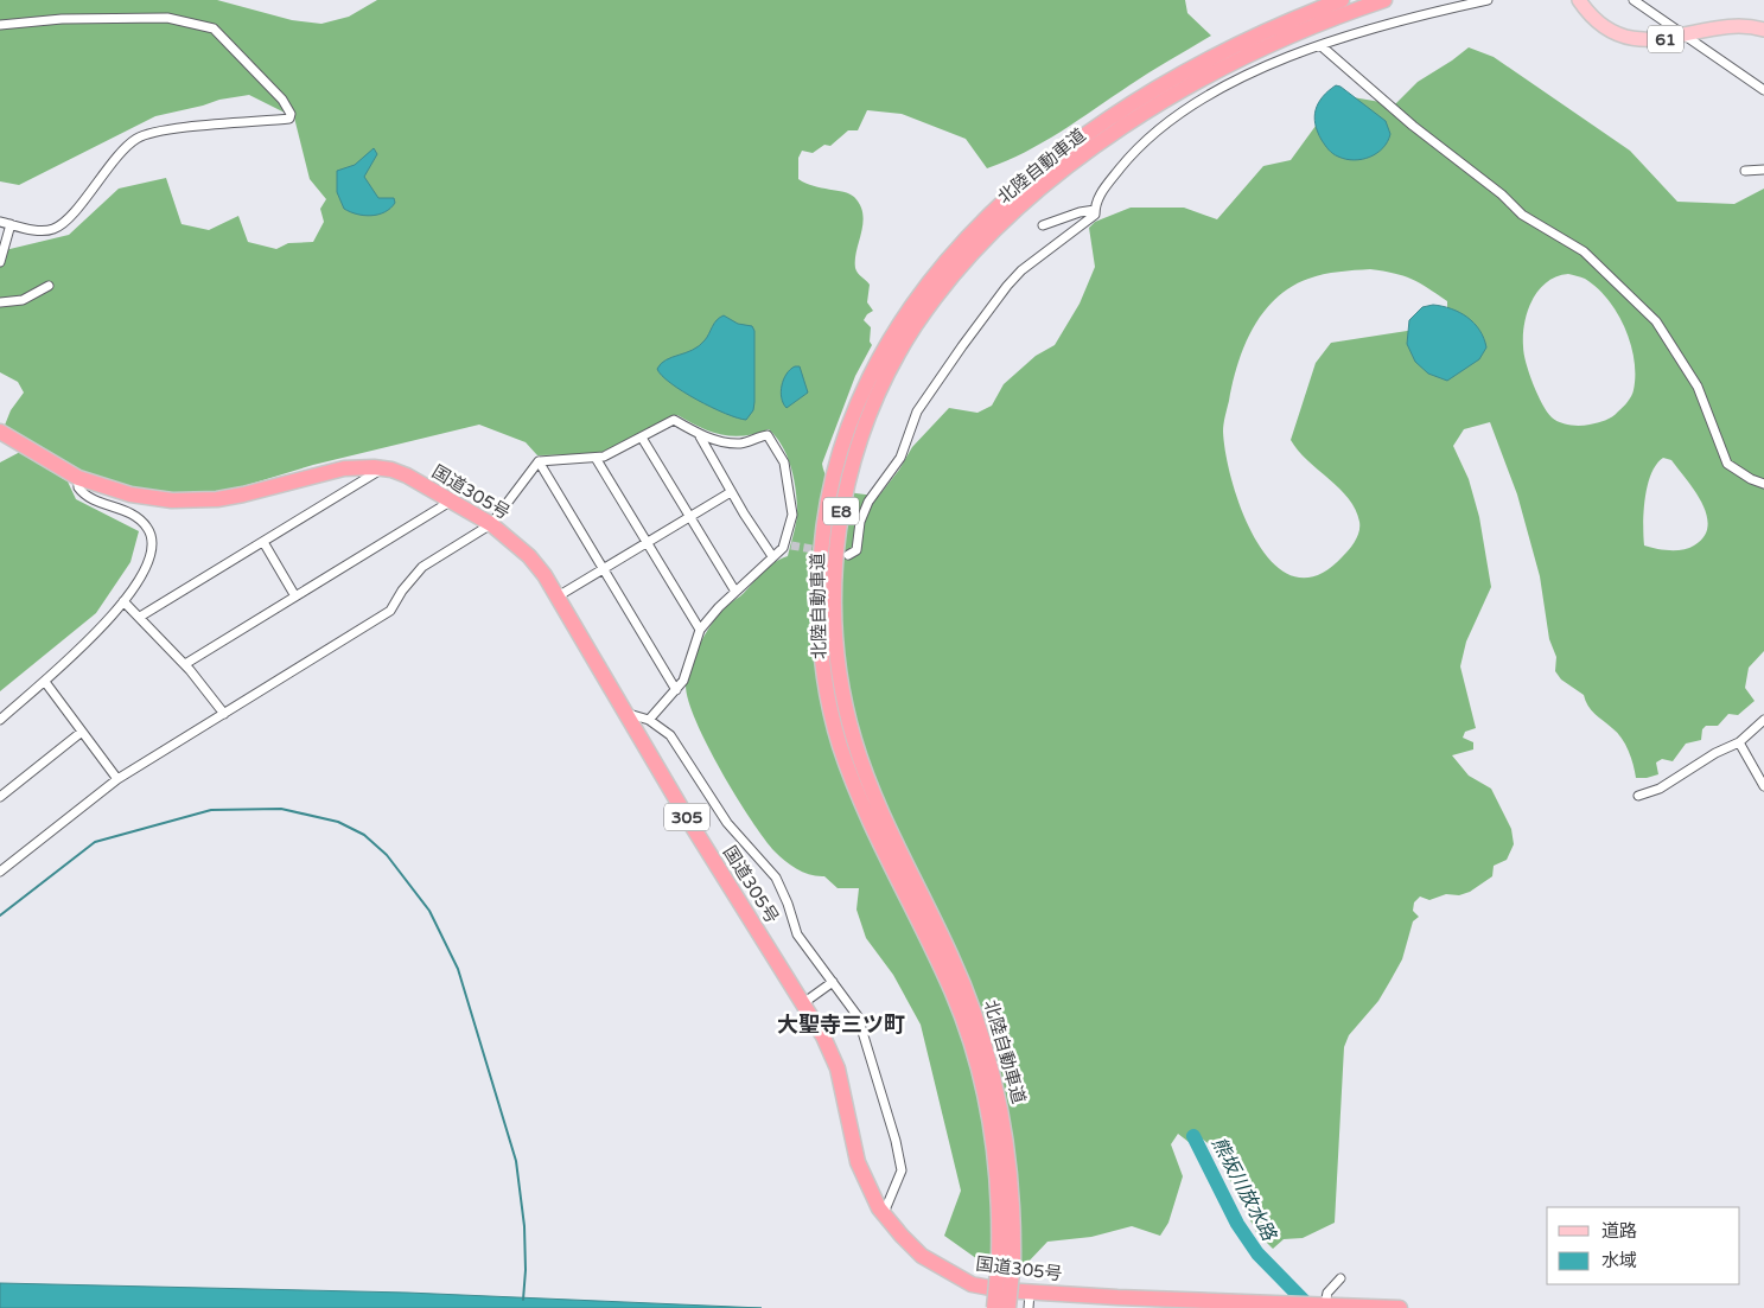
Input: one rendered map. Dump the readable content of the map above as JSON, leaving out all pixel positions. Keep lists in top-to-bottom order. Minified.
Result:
{"streets":{"highway":["北陸自動車道","国道305号","E8","305"],"main road":["61"]},"districts":["大聖寺三ツ町"],"water":["熊坂川放水路"],"legend":["道路","水域"]}
